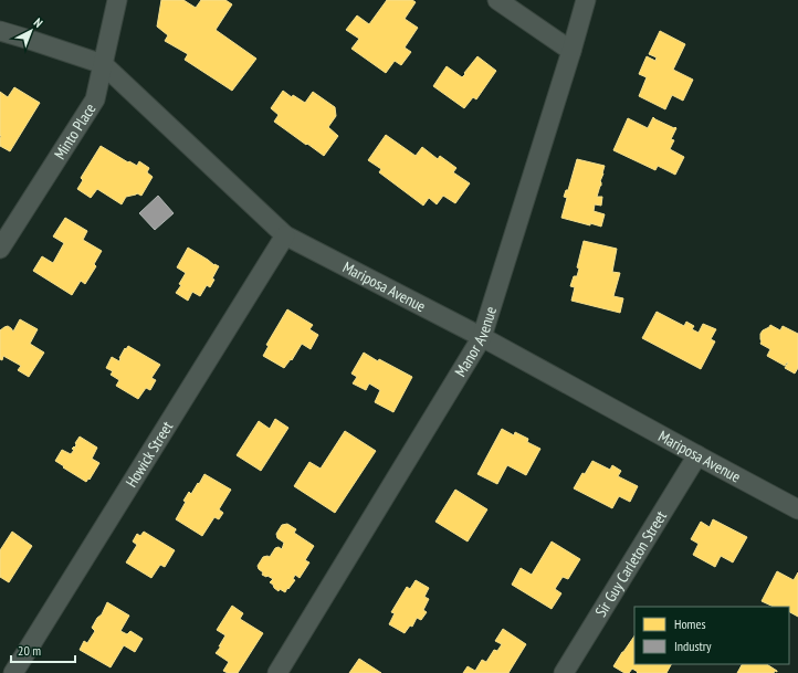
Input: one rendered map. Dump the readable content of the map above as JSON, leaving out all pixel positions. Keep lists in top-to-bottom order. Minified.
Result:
{"streets":{"street":["Minto Place","Mariposa Avenue","Manor Avenue","Howick Street","Sir Guy Carleton Street"]},"crossings":[["Minto Place","Mariposa Avenue"],["Mariposa Avenue","Manor Avenue"],["Mariposa Avenue","Howick Street"],["Mariposa Avenue","Sir Guy Carleton Street"]],"legend":["Homes","Industry"],"scale_bar":"20 m","north":"top right"}
